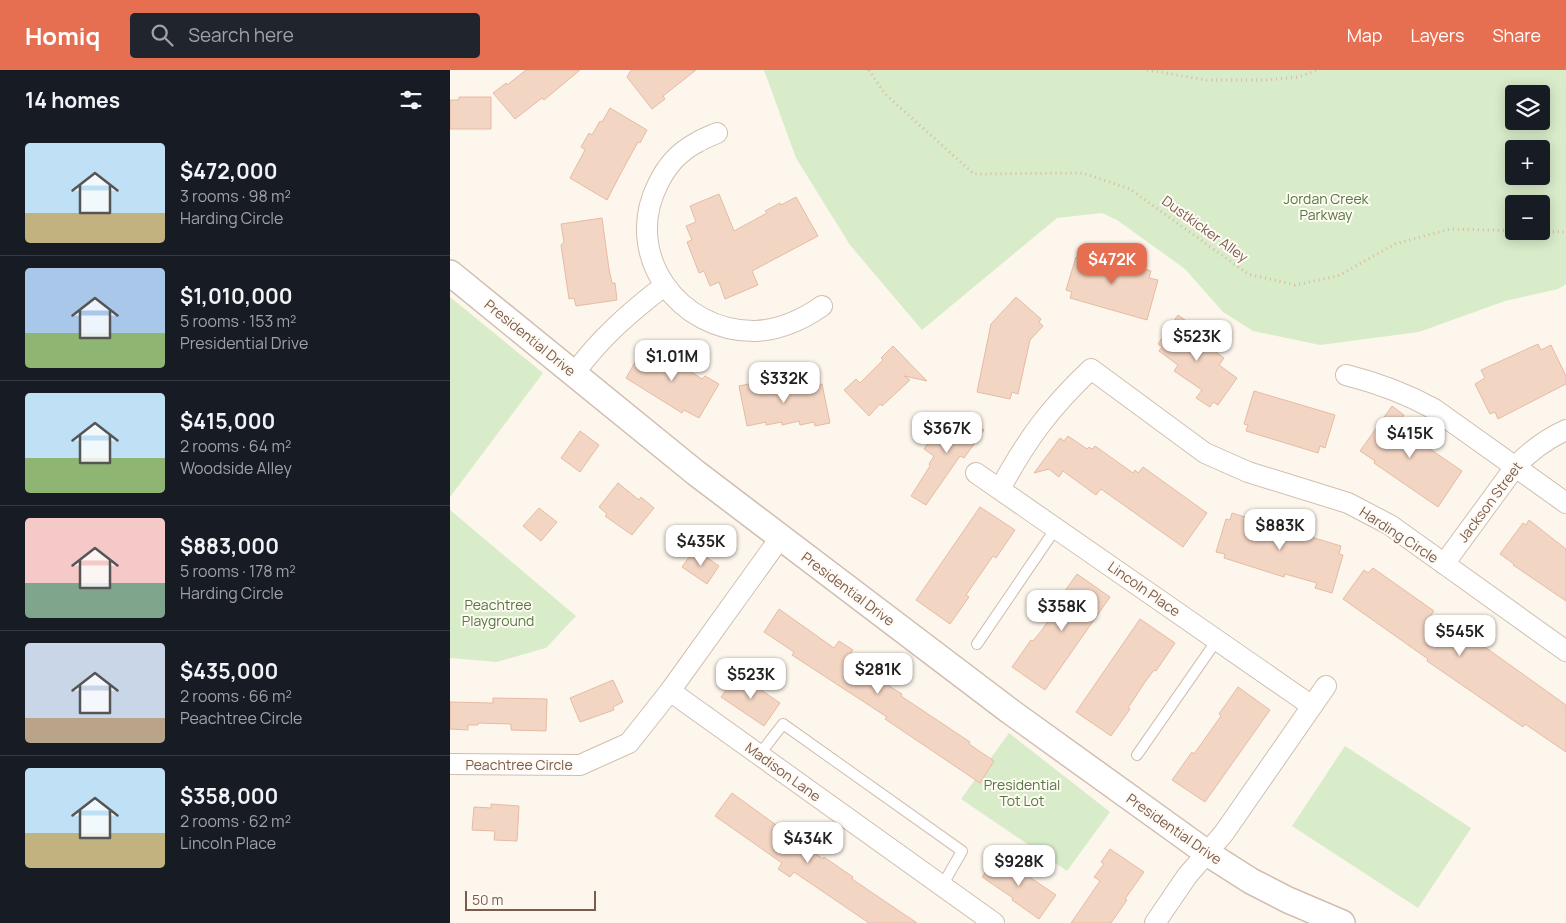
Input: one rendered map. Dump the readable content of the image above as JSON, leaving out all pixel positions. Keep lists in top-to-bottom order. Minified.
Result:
{"streets":{"street":["Presidential Drive","Jackson Street","Harding Circle","Lincoln Place","Peachtree Circle","Madison Lane"],"path":["Dustkicker Alley"]},"crossings":[["Presidential Drive","Peachtree Circle"],["Jackson Street","Harding Circle"],["Harding Circle","Lincoln Place"],["Peachtree Circle","Madison Lane"]],"parks":["Jordan Creek Parkway","Peachtree Playground","Presidential Tot Lot"],"scale_bar":"50 m","page":{"header":"Homiq","search":"Search here","nav":["Map","Layers","Share"],"heading":"14 homes","map_buttons":["+","−"],"list":[{"name":"$472,000","note":"3 rooms · 98 m² · Harding Circle"},{"name":"$1,010,000","note":"5 rooms · 153 m² · Presidential Drive"},{"name":"$415,000","note":"2 rooms · 64 m² · Woodside Alley"},{"name":"$883,000","note":"5 rooms · 178 m² · Harding Circle"},{"name":"$435,000","note":"2 rooms · 66 m² · Peachtree Circle"},{"name":"$358,000","note":"2 rooms · 62 m² · Lincoln Place"}],"price":["$472K","$523K","$1.01M","$332K","$367K","$415K","$883K","$435K","$358K","$545K","$281K","$523K","$434K","$928K"],"scale":"50 m"}}
